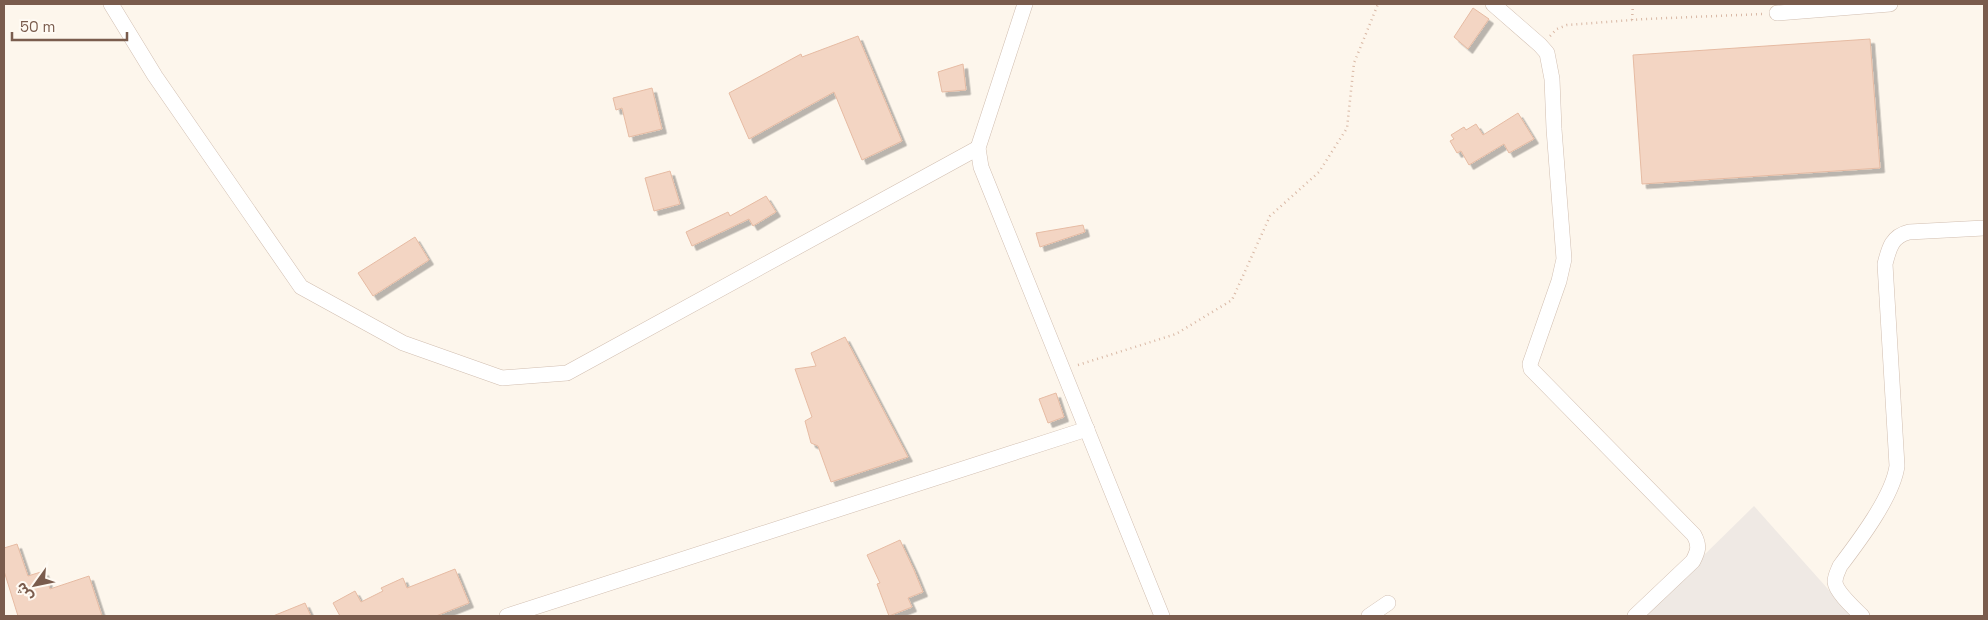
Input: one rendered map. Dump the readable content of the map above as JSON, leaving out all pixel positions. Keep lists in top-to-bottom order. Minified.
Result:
{"scale_bar":"50 m","north":"bottom left"}
